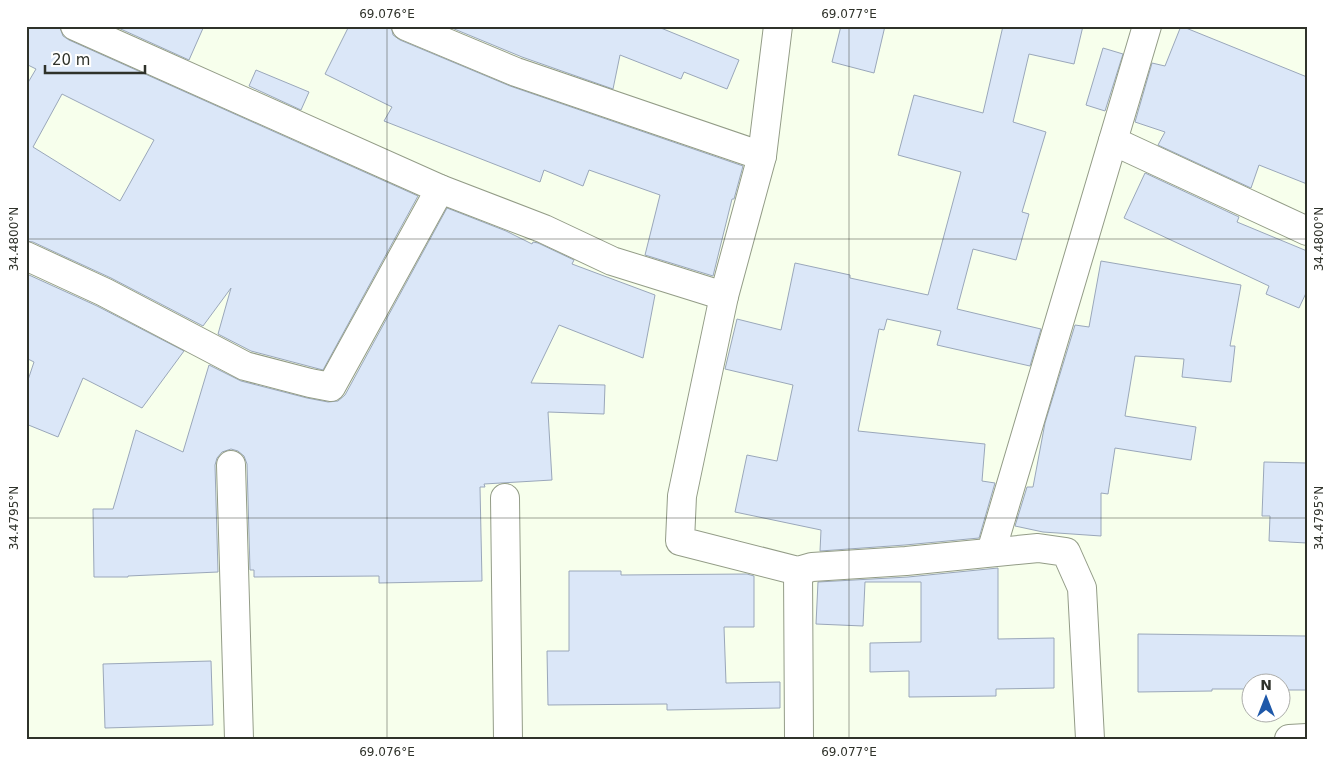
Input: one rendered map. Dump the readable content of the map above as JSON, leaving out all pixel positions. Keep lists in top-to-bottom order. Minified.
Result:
{"scale_bar":"20 m","north":"top","coordinates":["69.076°E","69.077°E","34.4800°N","34.4795°N"]}
